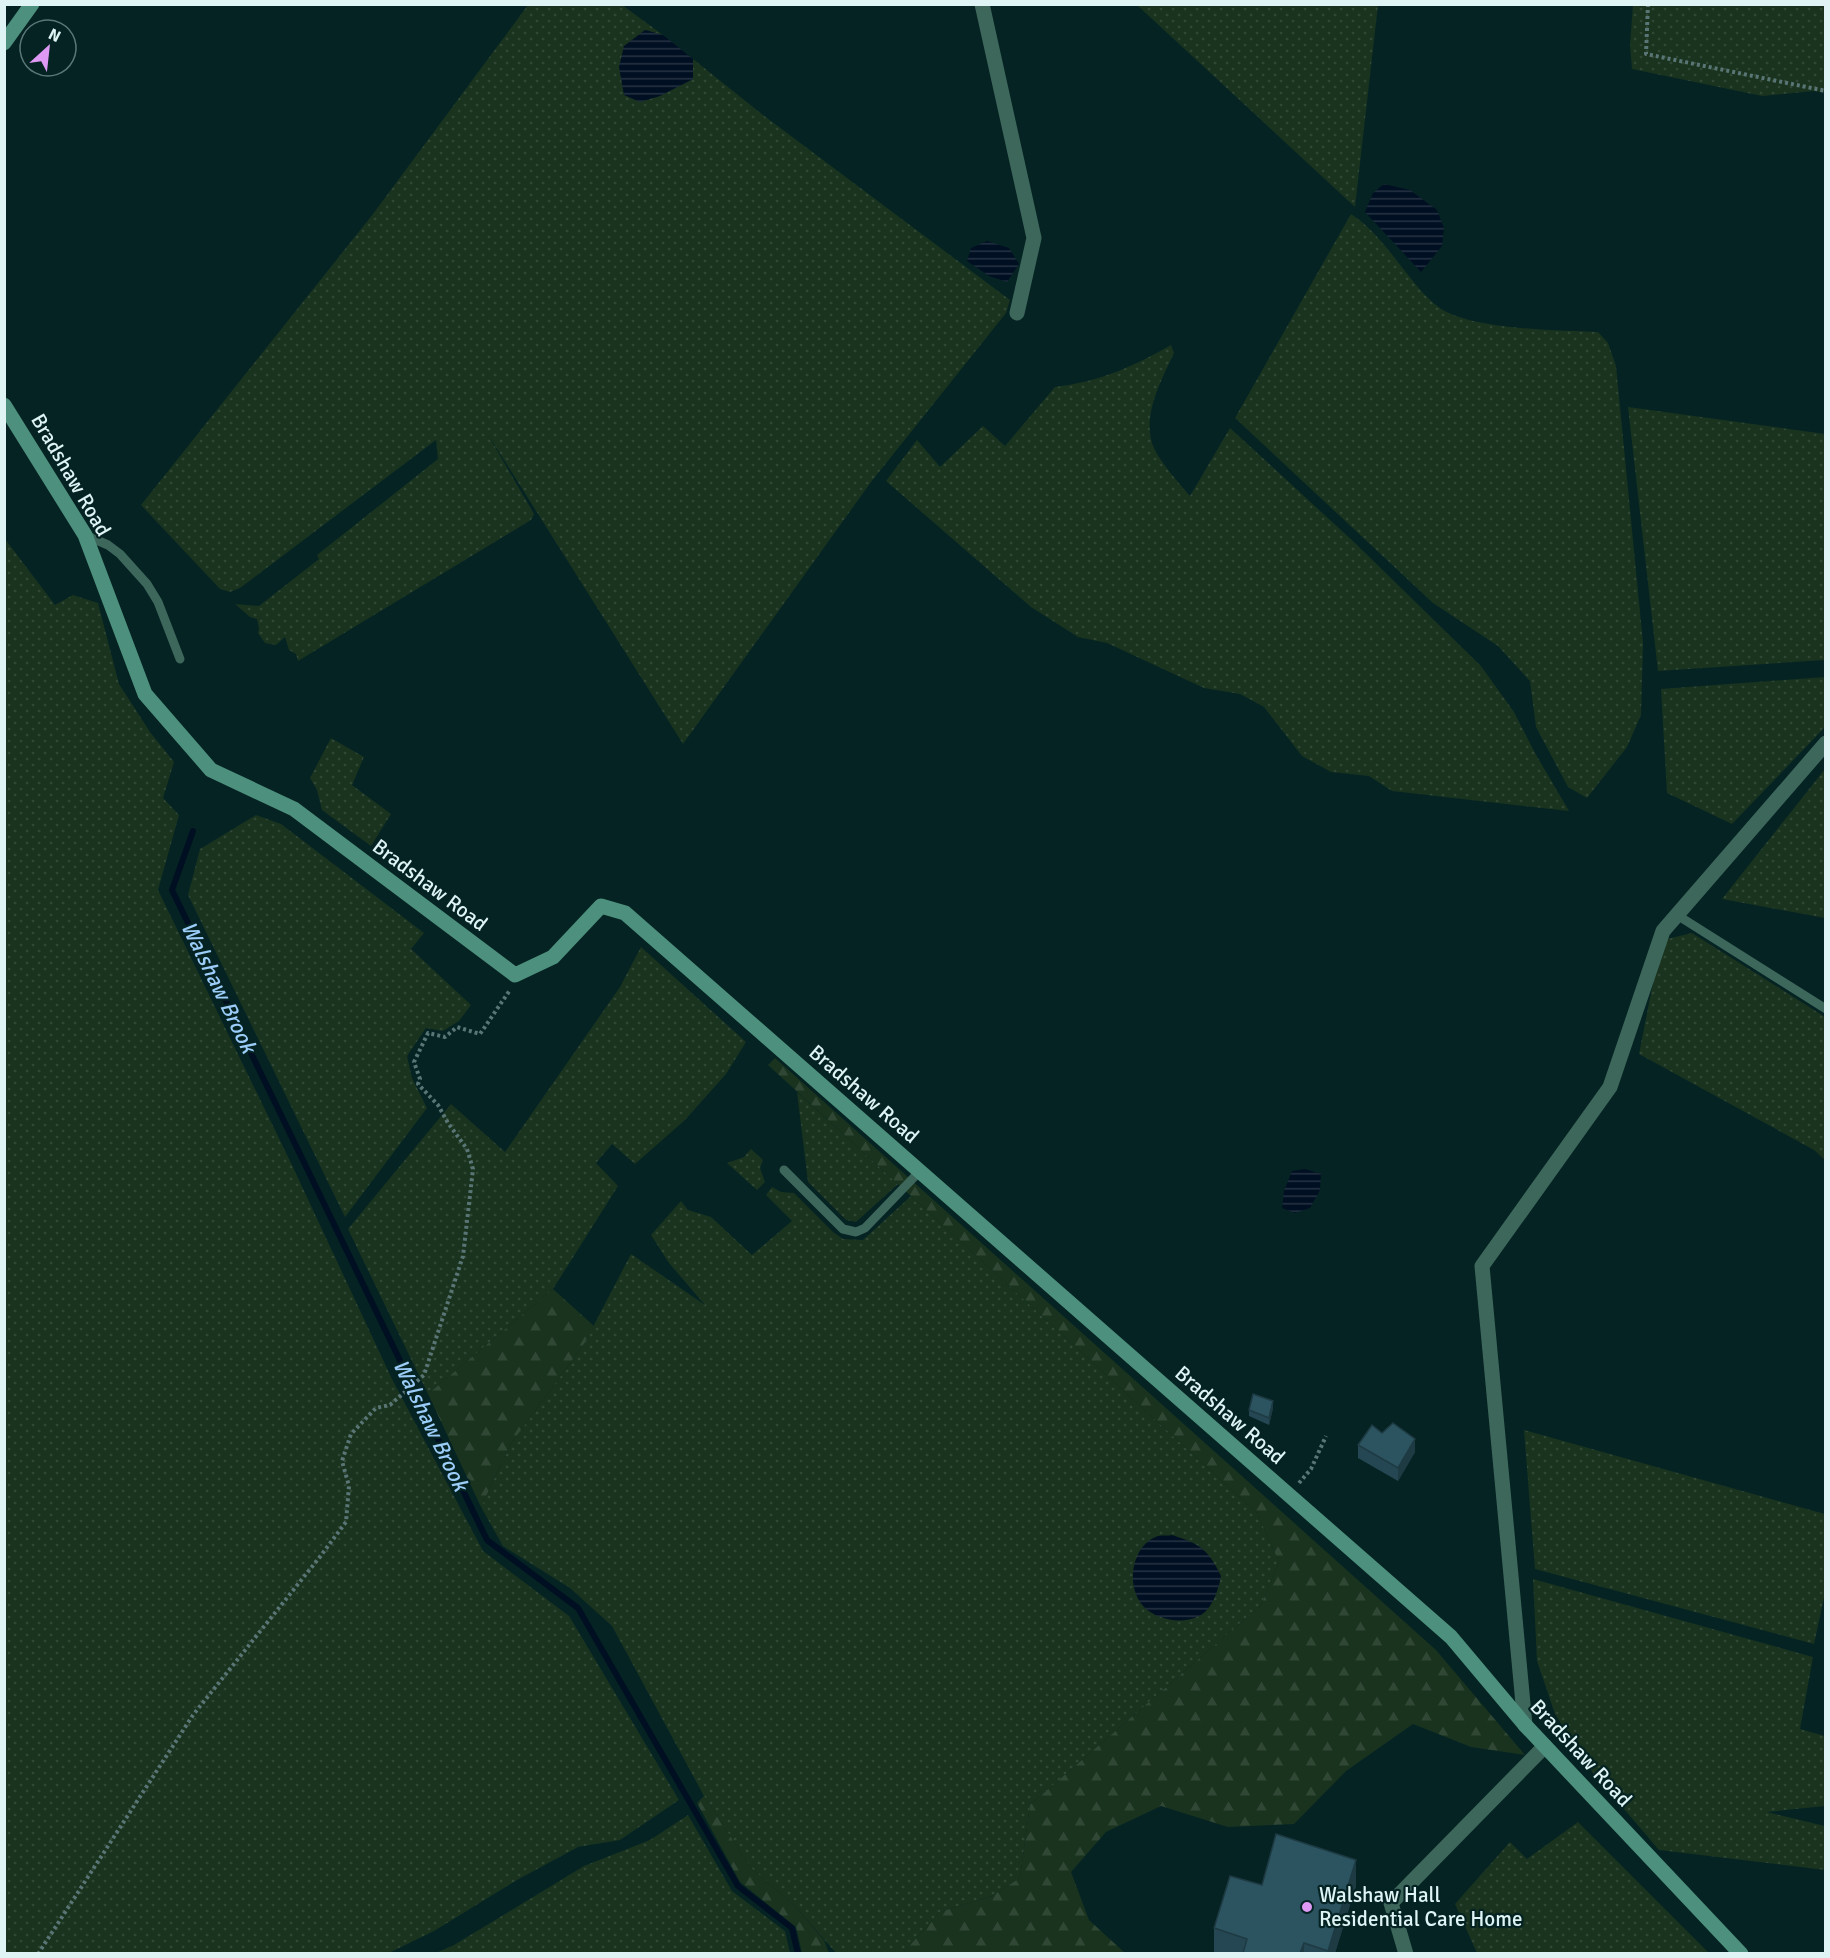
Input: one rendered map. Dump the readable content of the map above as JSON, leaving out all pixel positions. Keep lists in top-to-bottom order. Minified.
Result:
{"streets":{"street":["Bradshaw Road"]},"water":["Walshaw Brook"],"places":["Walshaw Hall Residential Care Home"],"north":"top right"}
